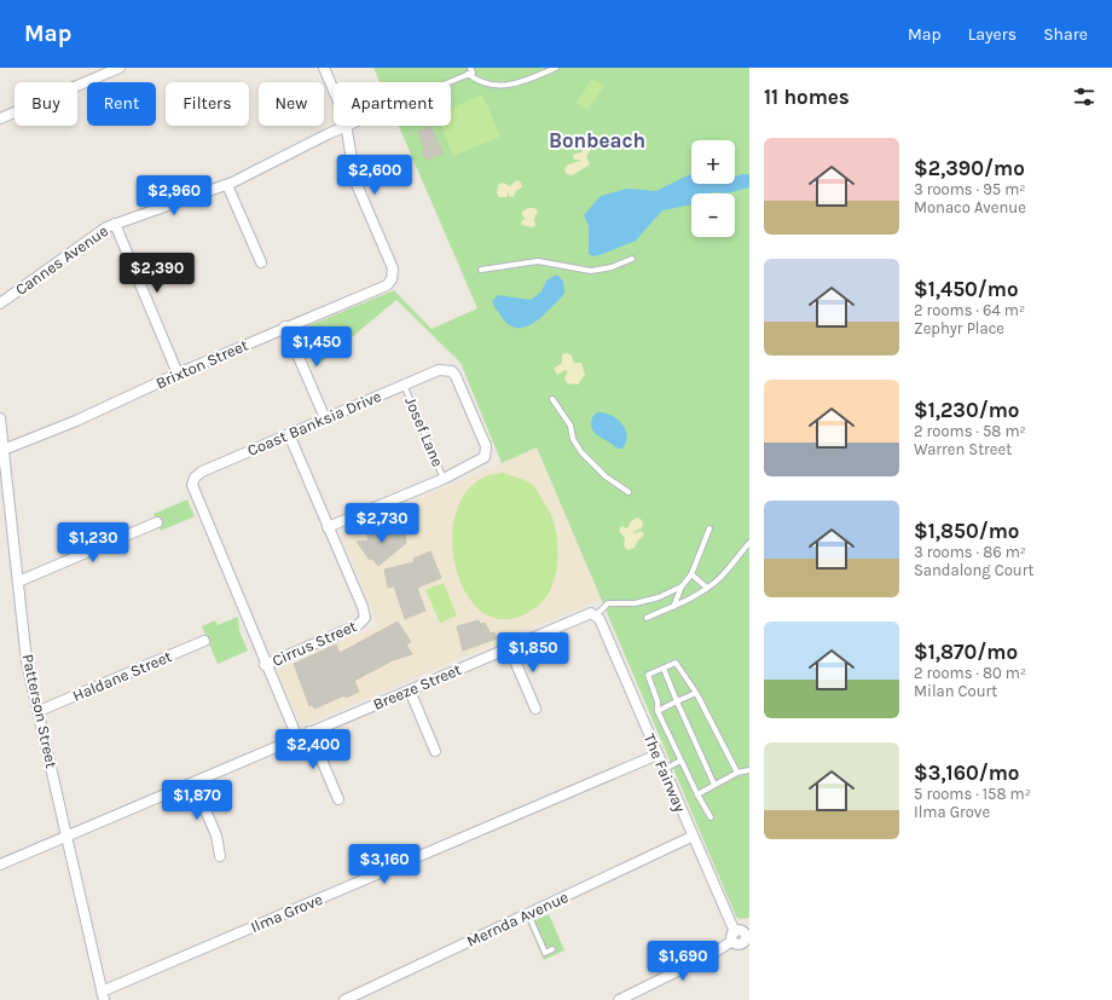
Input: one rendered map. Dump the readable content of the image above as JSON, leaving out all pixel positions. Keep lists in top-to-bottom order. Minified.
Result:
{"streets":{"street":["Cannes Avenue","Brixton Street","Coast Banksia Drive","Cirrus Street","Haldane Street","Breeze Street","Patterson Street","The Fairway","Ilma Grove","Mernda Avenue"],"lane":["Josef Lane"]},"crossings":[["Cannes Avenue","Brixton Street"],["Brixton Street","Patterson Street"],["Coast Banksia Drive","Josef Lane"],["Coast Banksia Drive","Cirrus Street"],["Coast Banksia Drive","Breeze Street"],["Haldane Street","Patterson Street"],["Breeze Street","Patterson Street"],["Breeze Street","The Fairway"],["Patterson Street","Ilma Grove"],["The Fairway","Ilma Grove"],["The Fairway","Mernda Avenue"]],"districts":["Bonbeach"],"page":{"header":"Map","nav":["Map","Layers","Share"],"heading":"11 homes","chip":["Buy","Rent","Filters","New","Apartment"],"list":[{"name":"$2,390/mo","note":"3 rooms · 95 m² · Monaco Avenue"},{"name":"$1,450/mo","note":"2 rooms · 64 m² · Zephyr Place"},{"name":"$1,230/mo","note":"2 rooms · 58 m² · Warren Street"},{"name":"$1,850/mo","note":"3 rooms · 86 m² · Sandalong Court"},{"name":"$1,870/mo","note":"2 rooms · 80 m² · Milan Court"},{"name":"$3,160/mo","note":"5 rooms · 158 m² · Ilma Grove"}],"map_buttons":["+","−"],"price":["$2,600","$2,960","$2,390","$1,450","$2,730","$1,230","$1,850","$2,400","$1,870","$3,160","$1,690"]}}
